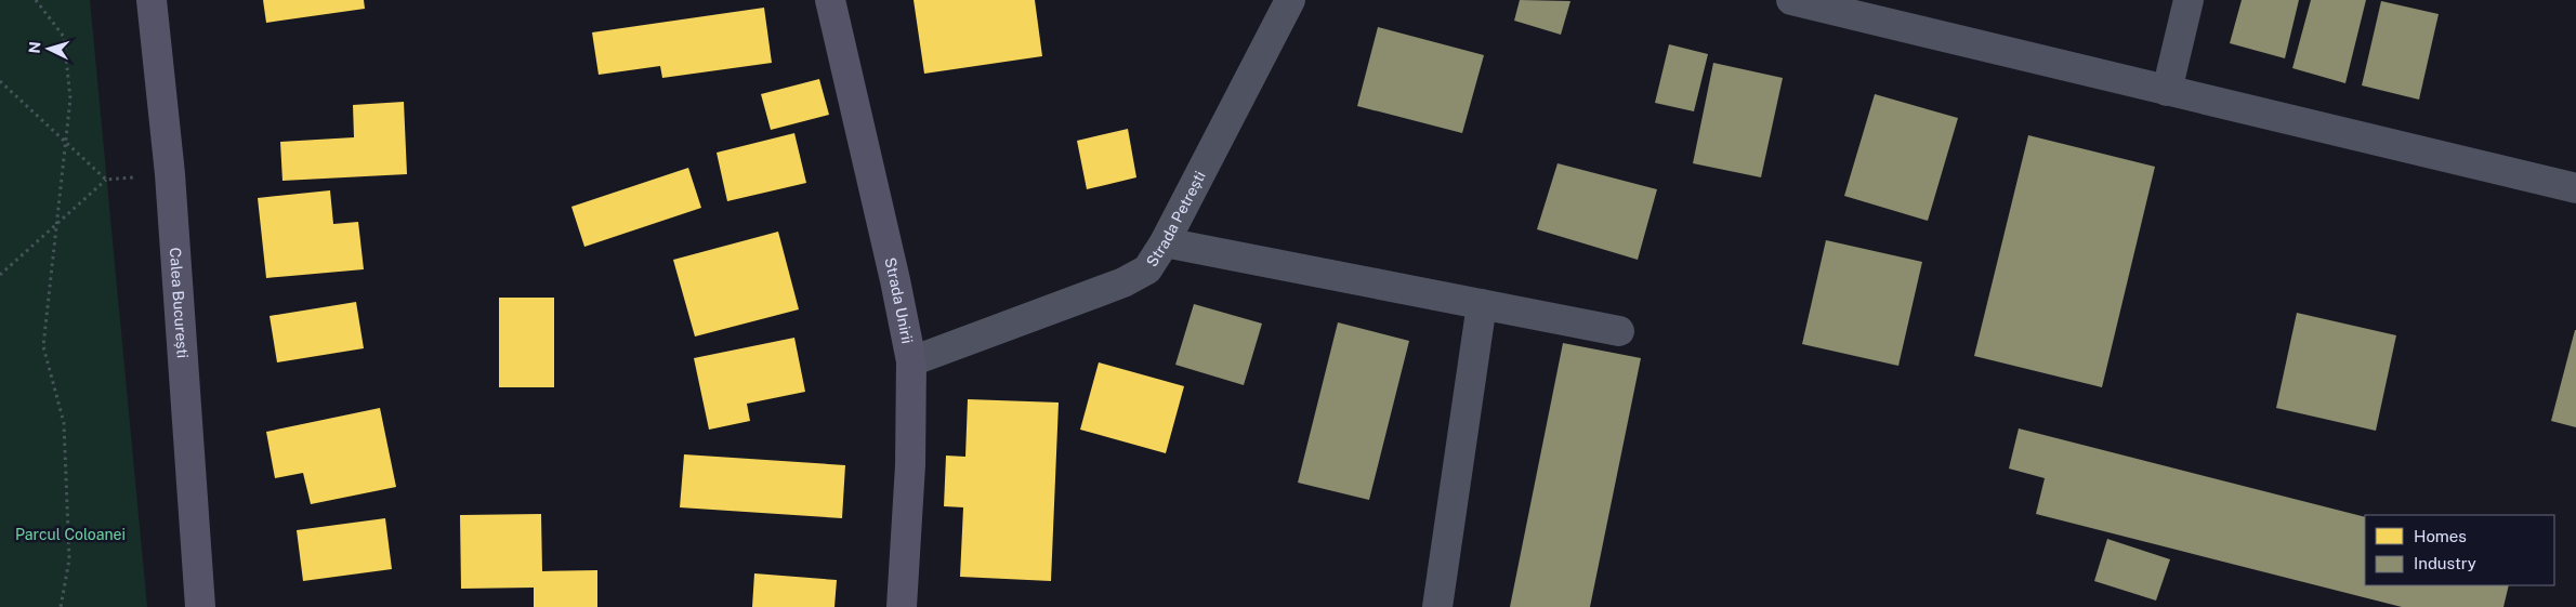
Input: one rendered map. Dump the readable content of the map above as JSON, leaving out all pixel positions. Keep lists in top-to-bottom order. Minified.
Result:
{"streets":{"main road":["Strada Unirii","Calea București"],"street":["Strada Petrești"]},"crossings":[["Strada Petrești","Strada Unirii"]],"parks":["Parcul Coloanei"],"legend":["Homes","Industry"],"north":"left"}
